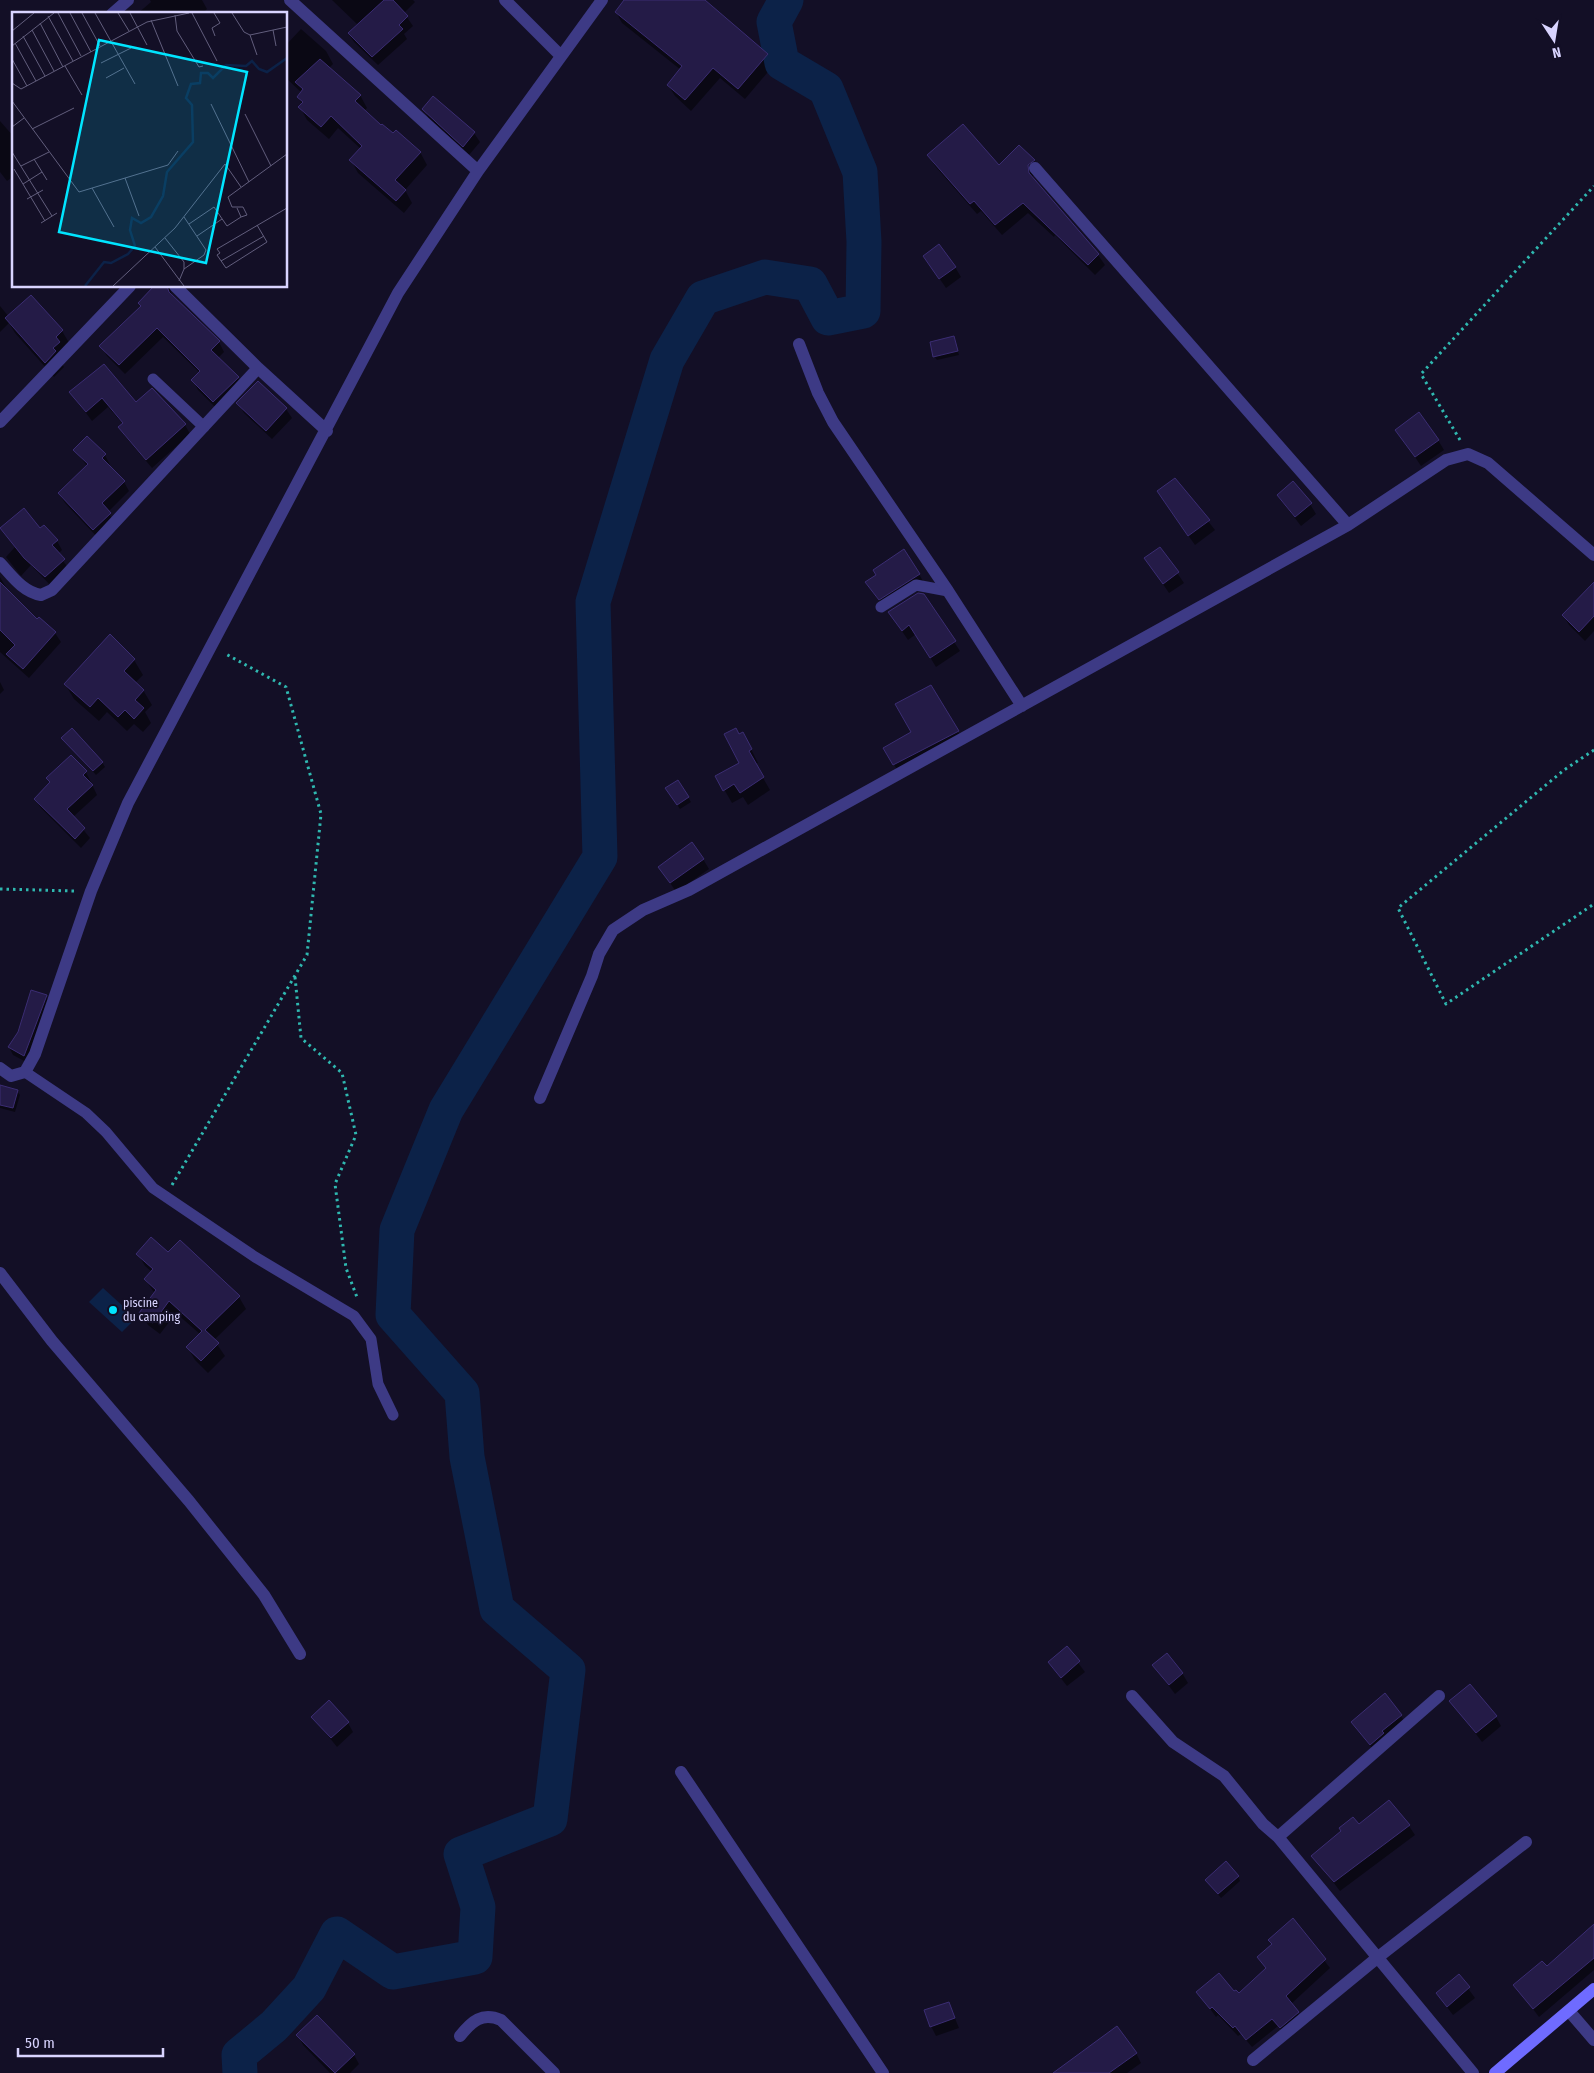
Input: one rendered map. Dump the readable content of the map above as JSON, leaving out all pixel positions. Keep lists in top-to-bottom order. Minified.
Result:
{"places":["piscine du camping"],"scale_bar":"50 m","north":"bottom"}
